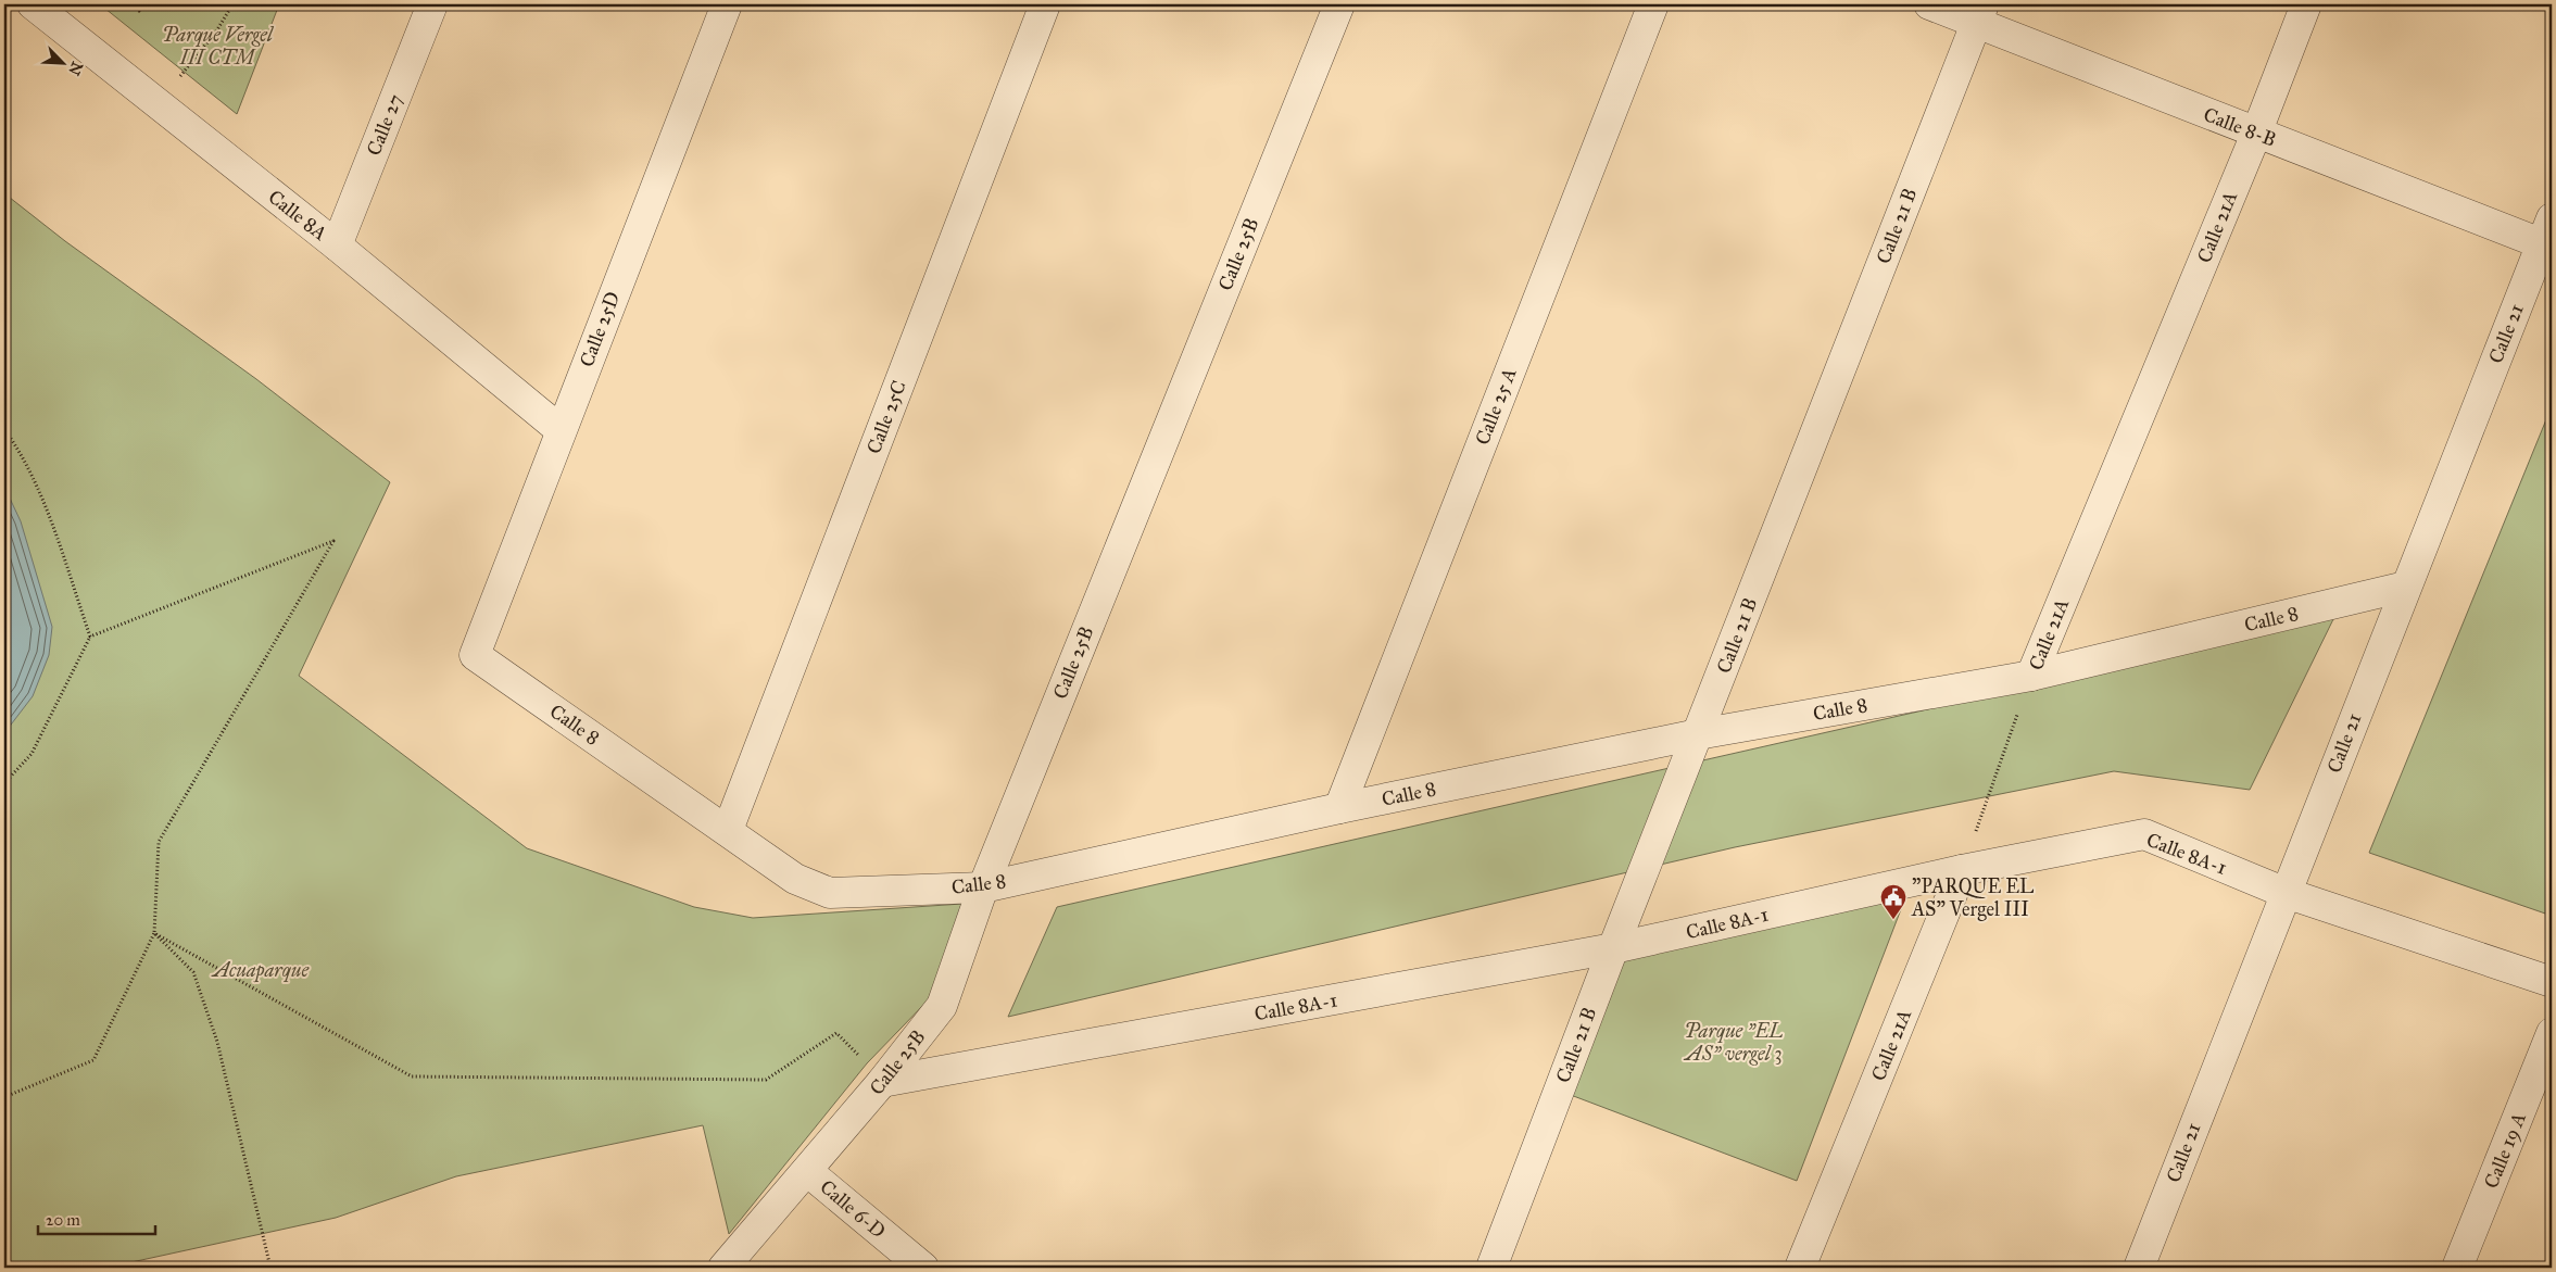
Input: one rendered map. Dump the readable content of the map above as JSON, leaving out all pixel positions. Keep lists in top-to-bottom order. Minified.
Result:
{"streets":{"street":["Calle 27","Calle 8-B","Calle 8A","Calle 21 B","Calle 21A","Calle 25B","Calle 25D","Calle 21","Calle 25 A","Calle 25C","Calle 8","Calle 8A-1","Calle 19 A","Calle 6-D"]},"crossings":[["Calle 27","Calle 8A"],["Calle 8-B","Calle 21 B"],["Calle 8-B","Calle 21A"],["Calle 8-B","Calle 21"],["Calle 8A","Calle 25D"],["Calle 21 B","Calle 8"],["Calle 21 B","Calle 8A-1"],["Calle 21A","Calle 8"],["Calle 21A","Calle 8A-1"],["Calle 25B","Calle 8"],["Calle 25B","Calle 8A-1"],["Calle 25B","Calle 6-D"],["Calle 25D","Calle 8"],["Calle 21","Calle 8"],["Calle 21","Calle 8A-1"],["Calle 25 A","Calle 8"],["Calle 25C","Calle 8"]],"parks":["Parque Vergel III CTM","Acuaparque","Parque \"EL AS\" vergel 3"],"places":{"public building":["\"PARQUE EL AS\" Vergel III"]},"scale_bar":"20 m","north":"bottom right"}
